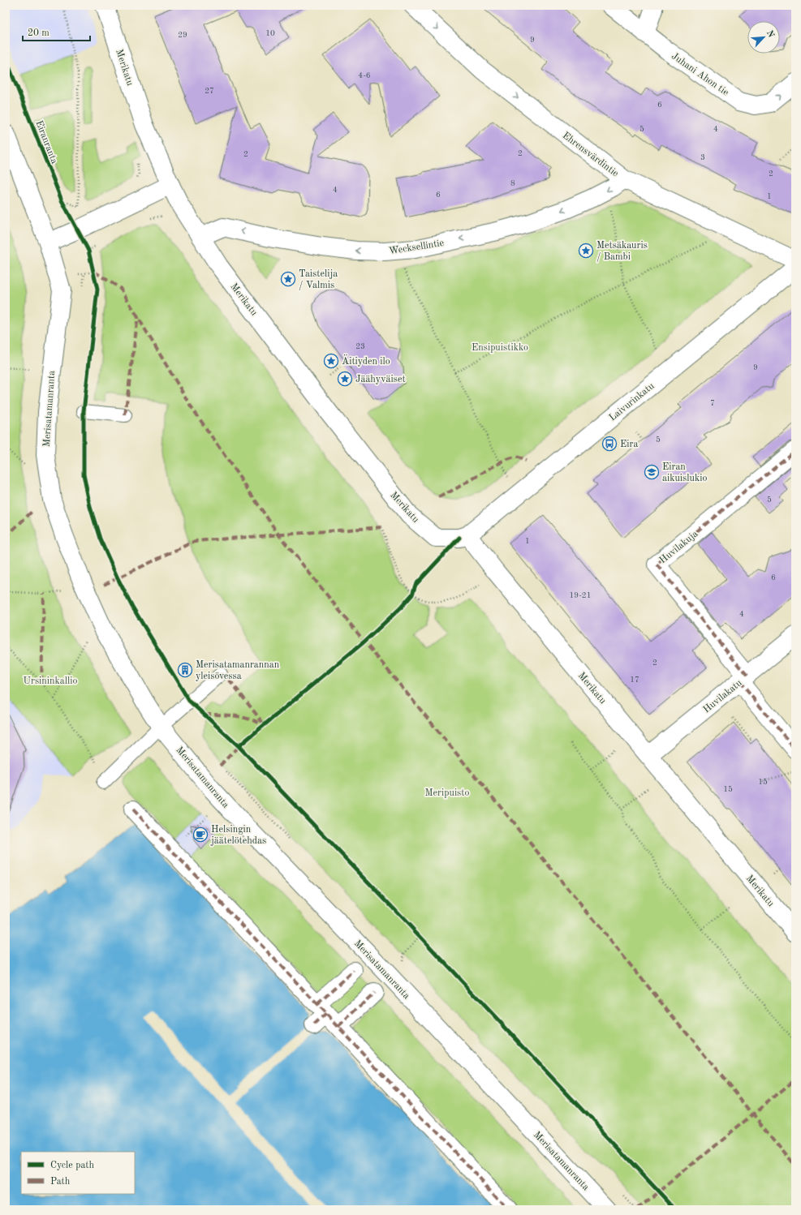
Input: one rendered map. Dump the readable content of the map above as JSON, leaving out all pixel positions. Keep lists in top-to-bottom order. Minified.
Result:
{"streets":{"street":["Merikatu","Juhani Ahon tie","Ehrensvärdintie","Wecksellintie","Laivurinkatu","Merisatamanranta","Huvilakuja","Huvilakatu"],"cycle path":["Eiranranta"]},"crossings":[["Merikatu","Wecksellintie"],["Merikatu","Laivurinkatu"],["Merikatu","Huvilakatu"],["Ehrensvärdintie","Wecksellintie"],["Huvilakuja","Huvilakatu"]],"one_way":["Juhani Ahon tie","Ehrensvärdintie","Wecksellintie"],"parks":["Ensipuistikko","Ursininkallio","Meripuisto"],"places":{"place":["Metsäkauris / Bambi","Taistelija / Valmis","Äitiyden ilo","Jäähyväiset"],"bus stop":["Eira"],"school or university":["Eiran aikuislukio"],"building":["Merisatamanrannan yleisövessa"],"cafe":["Helsingin jäätelötehdas"]},"house_numbers":["10","29","9","4-6","27","6","5","4","2","2","3","2","8","4","6","1","23","9","7","5","5","1","6","19-21","4","2","17","15","15"],"legend":["Cycle path","Path"],"scale_bar":"20 m","north":"top right"}
